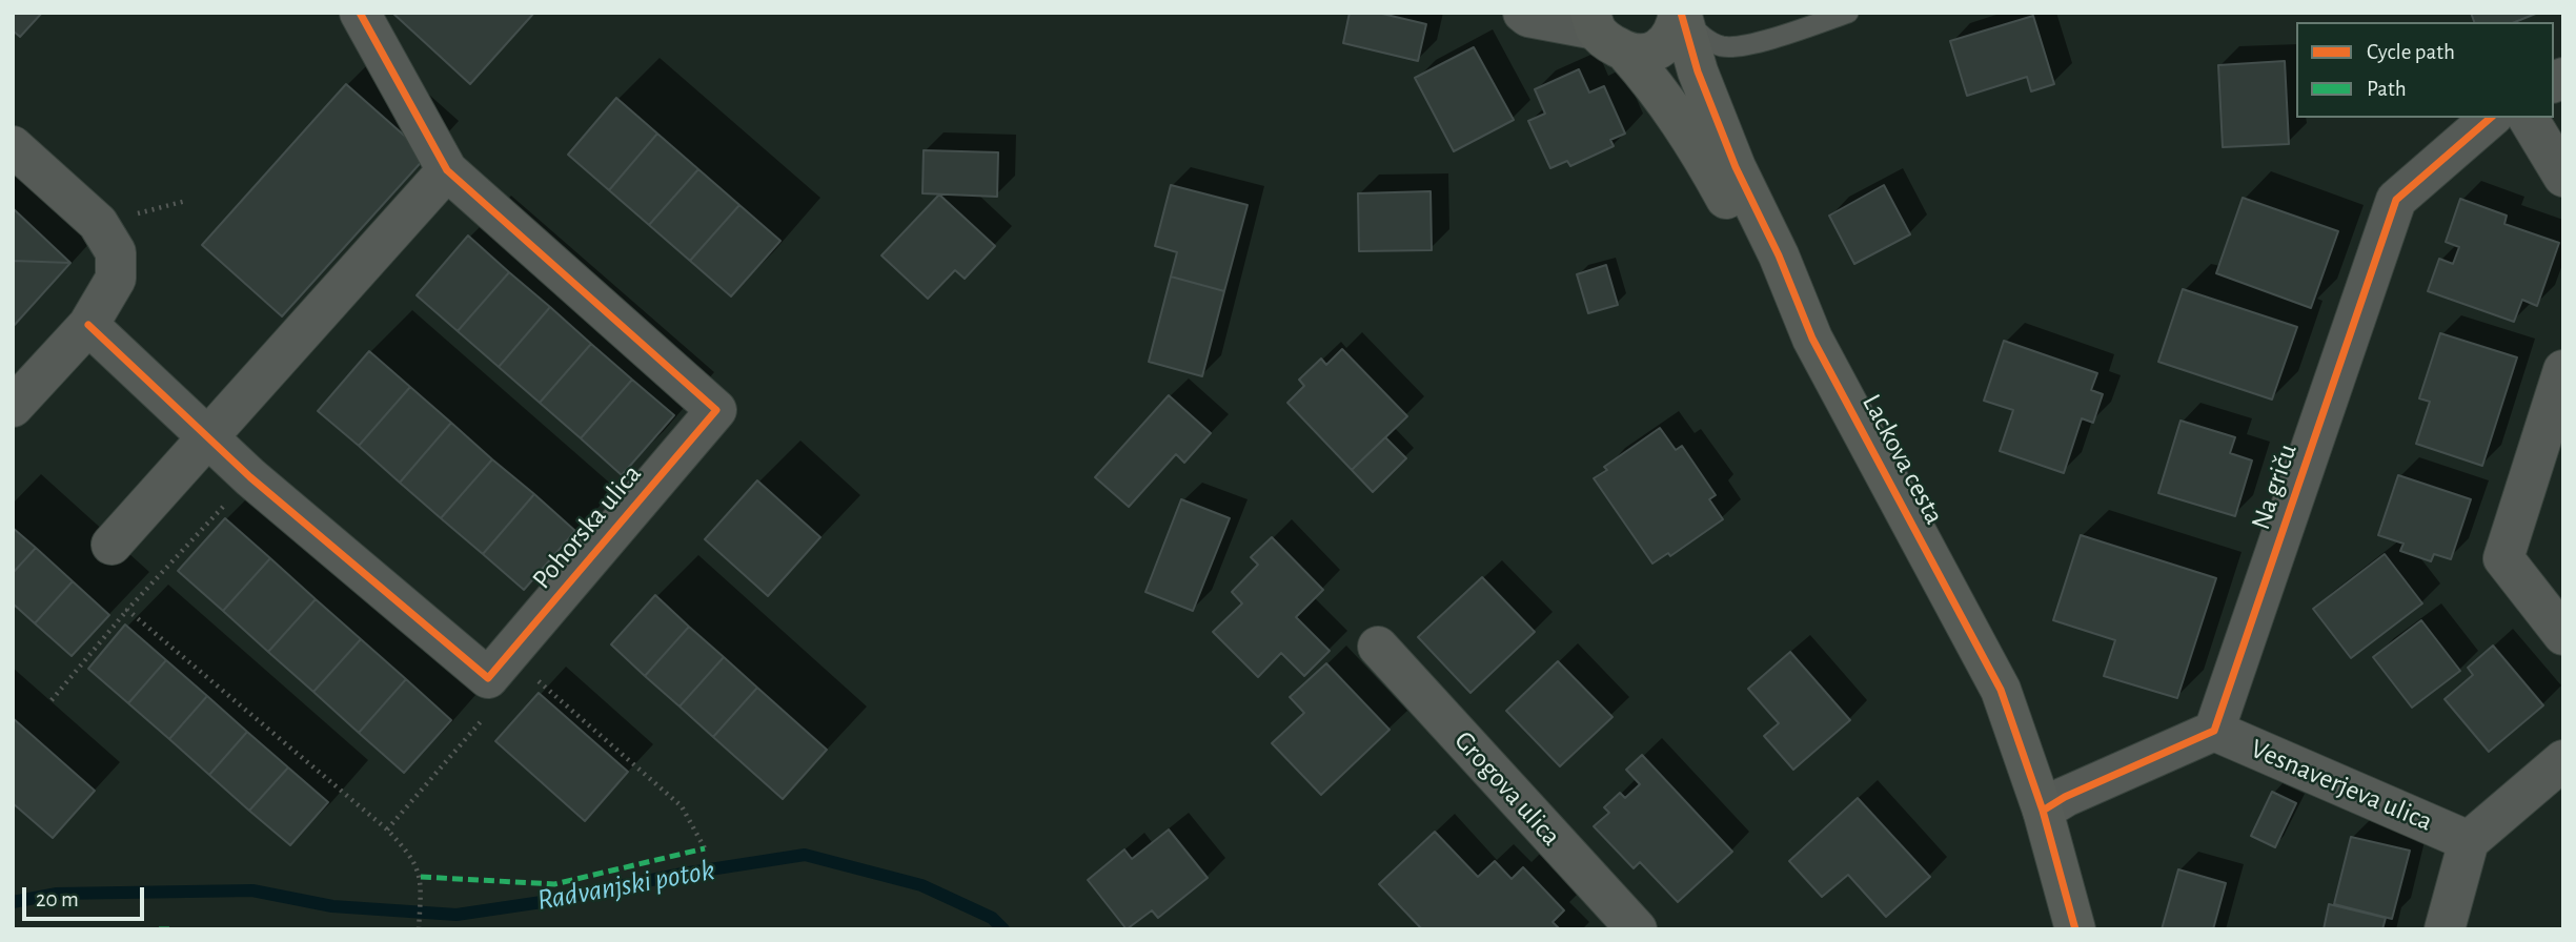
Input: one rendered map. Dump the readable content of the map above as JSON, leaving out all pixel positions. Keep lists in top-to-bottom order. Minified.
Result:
{"streets":{"street":["Lackova cesta","Na griču","Pohorska ulica","Vesnaverjeva ulica","Grogova ulica"]},"crossings":[["Na griču","Vesnaverjeva ulica"]],"water":["Radvanjski potok"],"legend":["Cycle path","Path"],"scale_bar":"20 m"}
